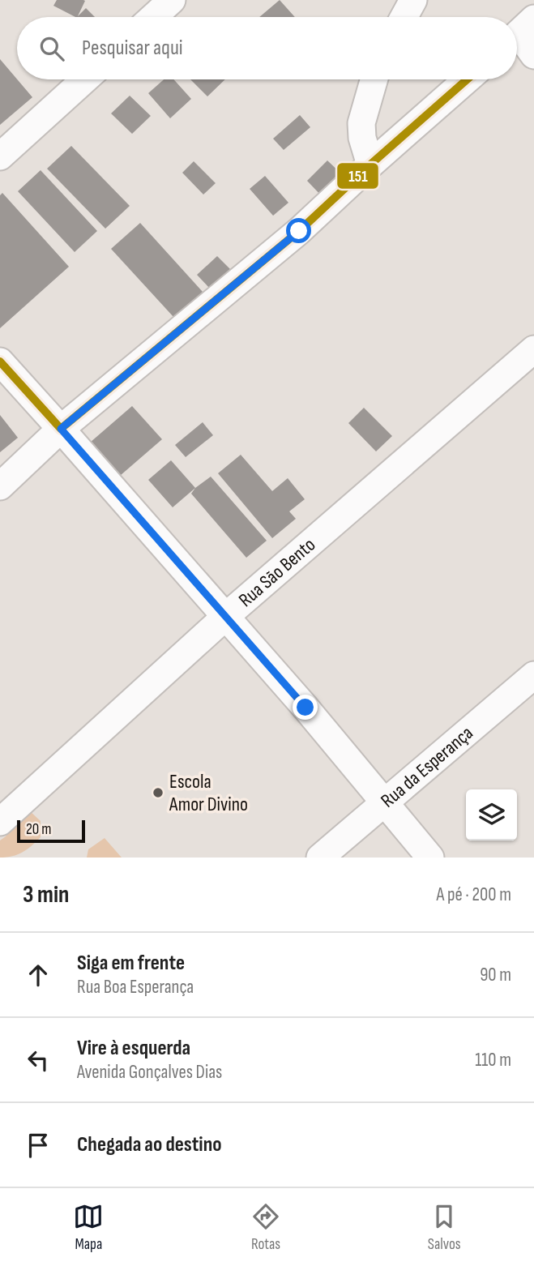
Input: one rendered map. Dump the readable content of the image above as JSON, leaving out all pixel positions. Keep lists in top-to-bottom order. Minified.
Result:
{"streets":{"street":["Rua São Bento","Rua da Esperança"]},"places":["Escola Amor Divino"],"lines":["transit line 151"],"scale_bar":"20 m","page":{"search":"Pesquisar aqui","scale":"20 m","heading":["3 min","A pé · 200 m"],"list":[["Siga em frente","Rua Boa Esperança","90 m"],["Vire à esquerda","Avenida Gonçalves Dias","110 m"],"Chegada ao destino"],"nav":["Mapa","Rotas","Salvos"]}}
